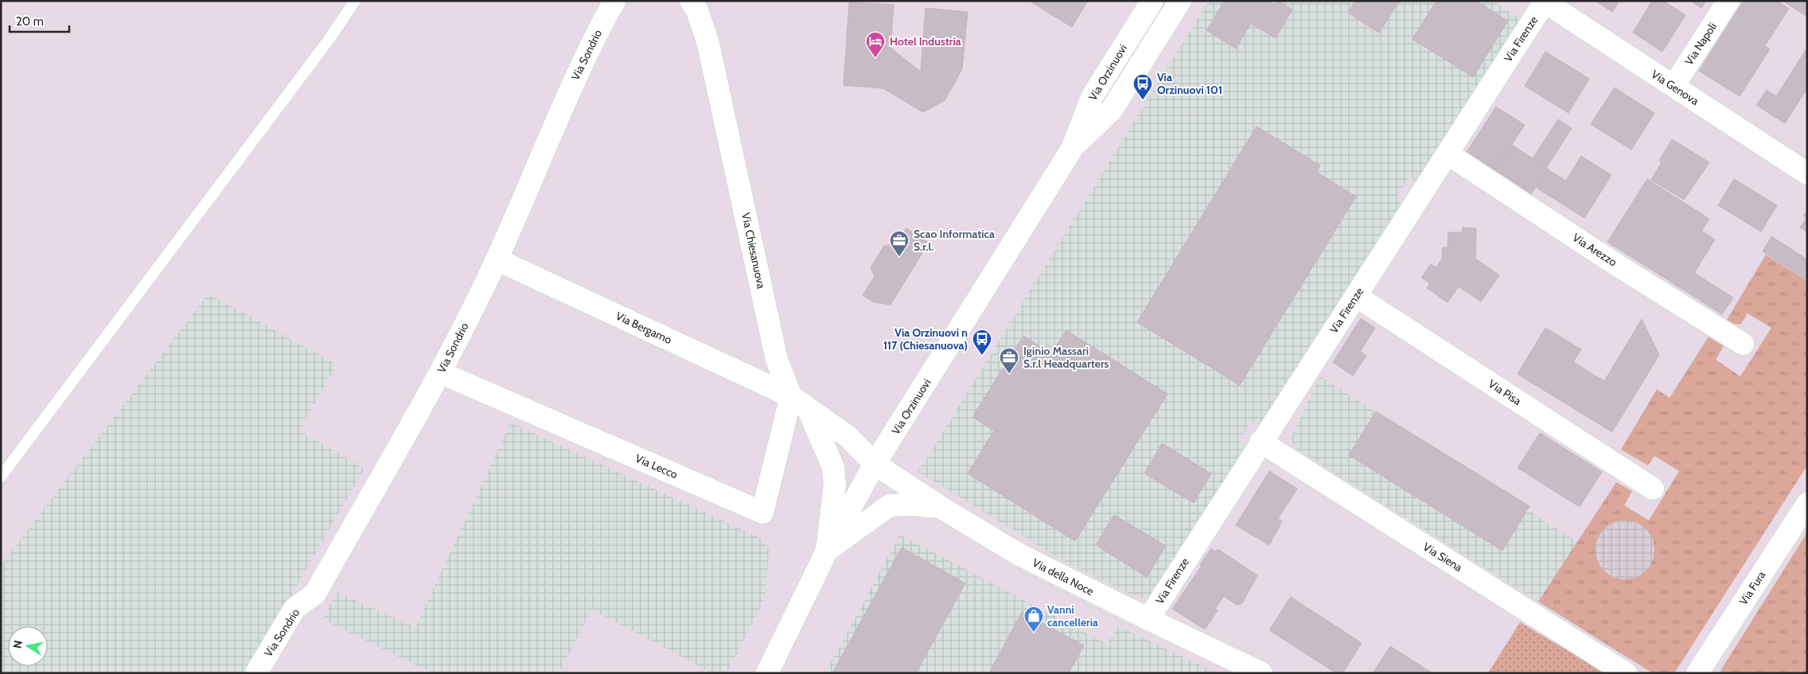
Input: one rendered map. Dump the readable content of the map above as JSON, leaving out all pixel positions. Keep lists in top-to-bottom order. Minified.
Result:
{"streets":{"street":["Via Firenze","Via Napoli","Via Sondrio","Via Orzinuovi","Via Genova","Via Arezzo","Via Chiesanuova","Via Bergamo","Via Pisa","Via Lecco","Via Siena","Via della Noce","Via Fura"]},"crossings":[["Via Firenze","Via Genova"],["Via Firenze","Via Arezzo"],["Via Firenze","Via Pisa"],["Via Firenze","Via Siena"],["Via Firenze","Via della Noce"],["Via Napoli","Via Genova"],["Via Sondrio","Via Bergamo"],["Via Sondrio","Via Lecco"],["Via Orzinuovi","Via Chiesanuova"],["Via Orzinuovi","Via della Noce"],["Via Chiesanuova","Via Bergamo"],["Via Chiesanuova","Via Lecco"],["Via Bergamo","Via Lecco"]],"places":{"hotel":["Hotel Industria"],"bus stop":["Via Orzinuovi 101","Via Orzinuovi n 117 (Chiesanuova)"],"office":["Scao Informatica S.r.l.","Iginio Massari S.r.l Headquarters"],"shop":["Vanni cancelleria"]},"scale_bar":"20 m","north":"left"}
